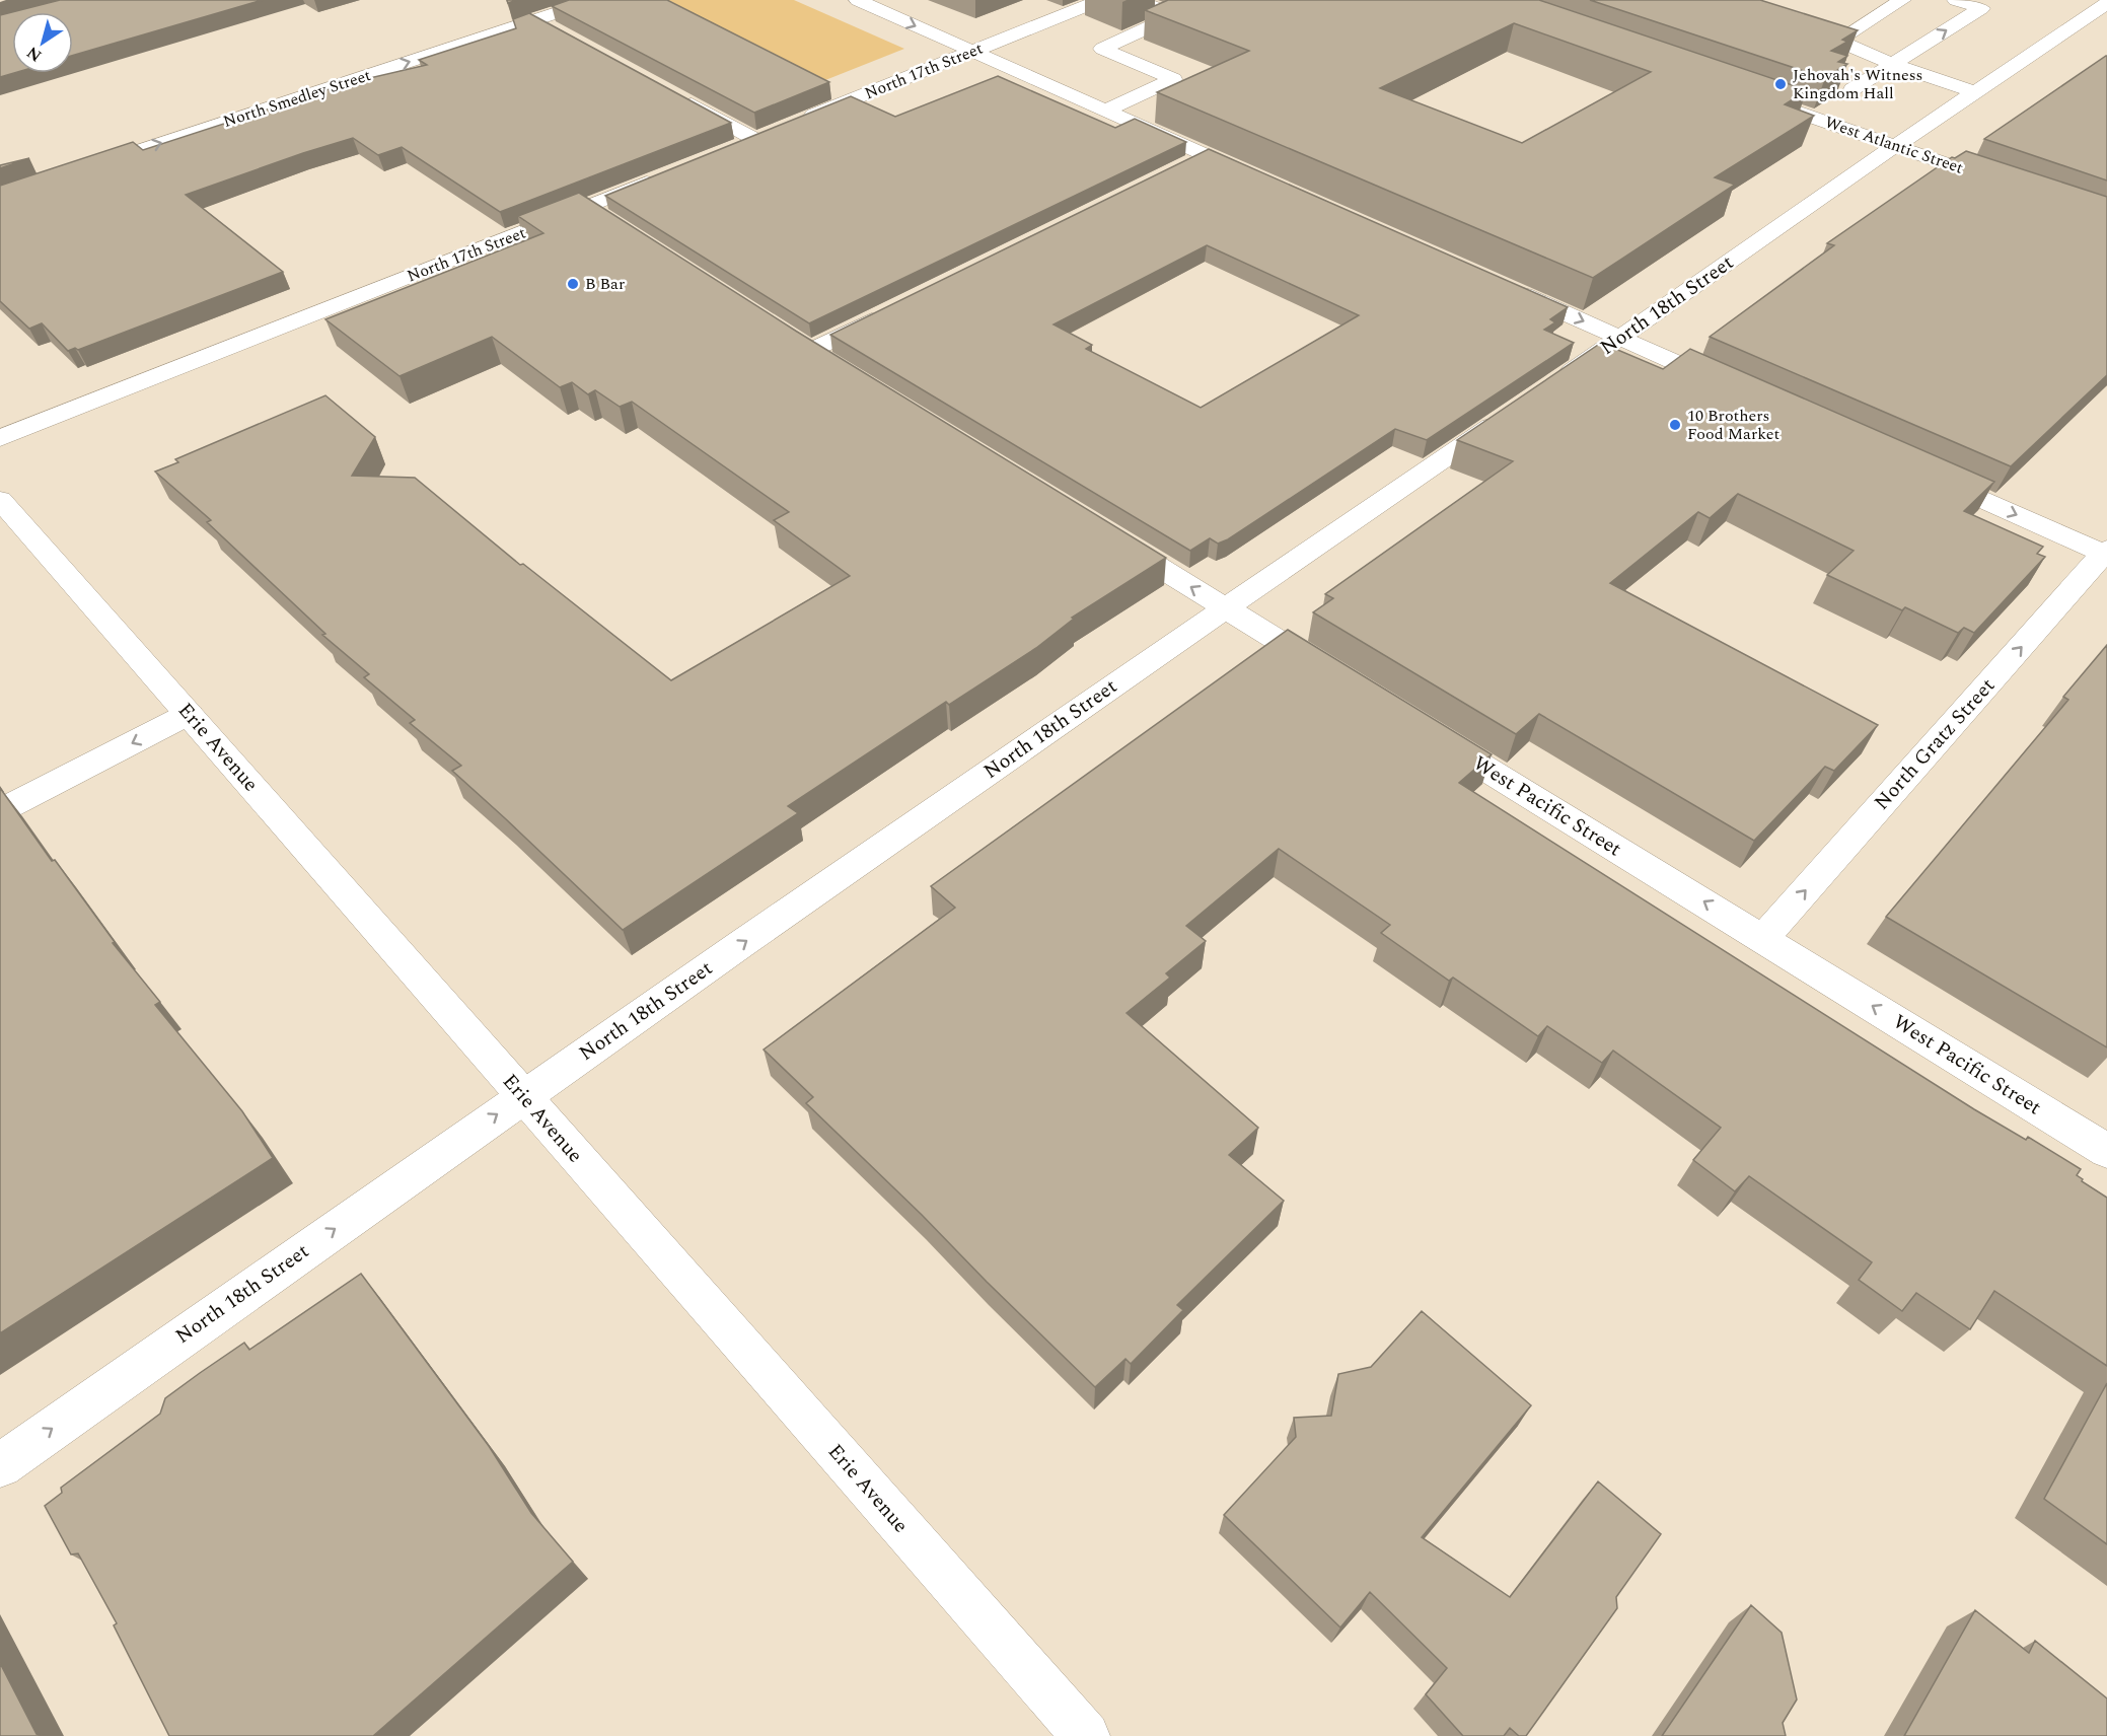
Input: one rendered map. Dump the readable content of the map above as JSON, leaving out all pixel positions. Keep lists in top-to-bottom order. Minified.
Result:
{"streets":{"street":["North 17th Street","North Smedley Street","West Atlantic Street","North 18th Street","North Gratz Street","Erie Avenue","West Pacific Street"]},"crossings":[["West Atlantic Street","North 18th Street"],["North 18th Street","Erie Avenue"],["North Gratz Street","West Pacific Street"]],"one_way":["North Smedley Street","North 18th Street","North Gratz Street","West Pacific Street"],"places":["Jehovah's Witness Kingdom Hall","B Bar","10 Brothers Food Market"],"north":"bottom left"}
